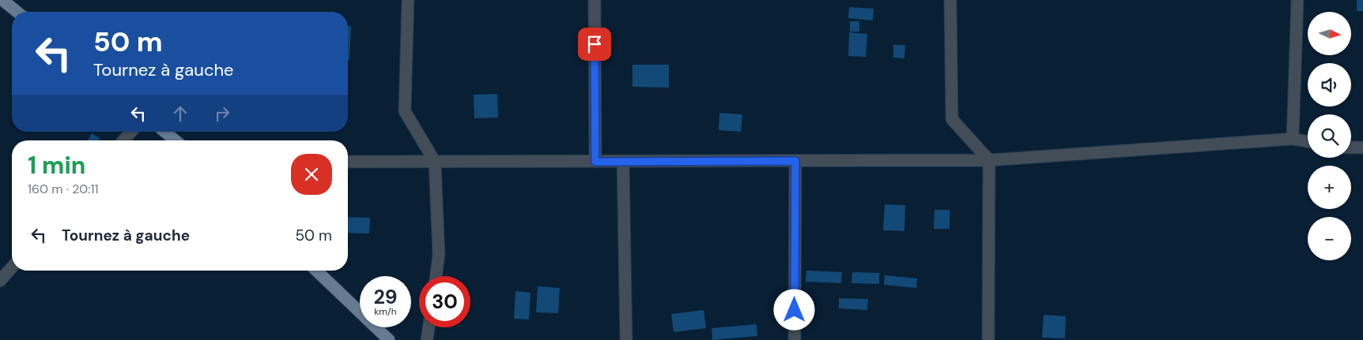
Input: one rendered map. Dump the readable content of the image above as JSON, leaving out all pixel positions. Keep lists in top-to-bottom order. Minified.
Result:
{"north":"right","page":{"map_buttons":["+","−"],"turn":["50 m","Tournez à gauche"],"heading":["1 min","160 m · 20:11"],"list":[{"name":"Tournez à gauche","value":"50 m"}],"speed":"29 km/h","limit":"30"}}
